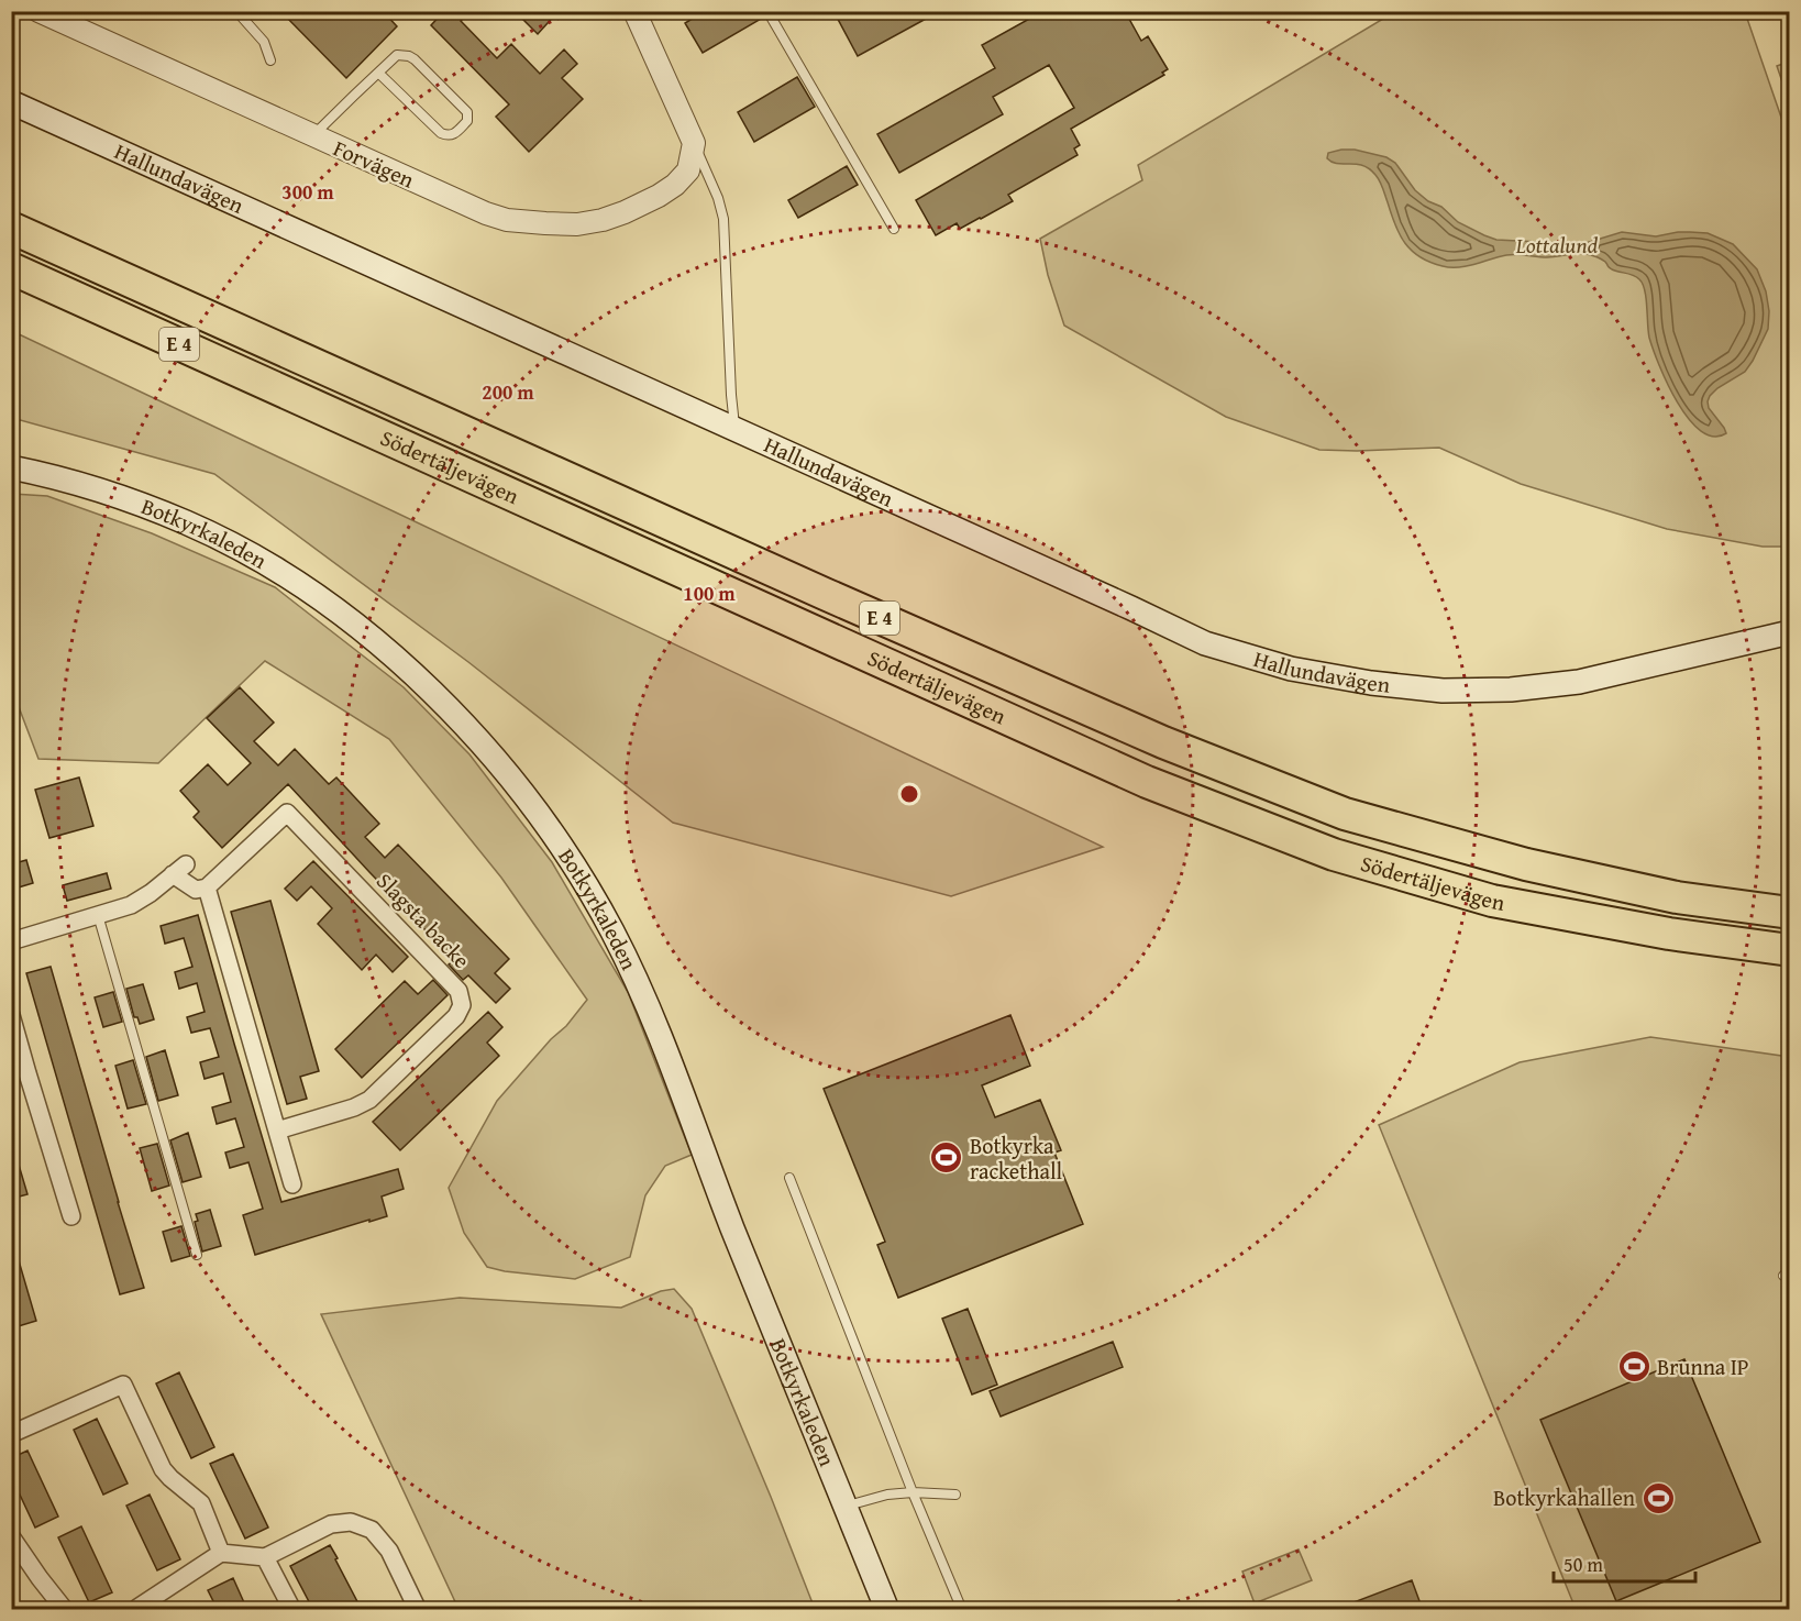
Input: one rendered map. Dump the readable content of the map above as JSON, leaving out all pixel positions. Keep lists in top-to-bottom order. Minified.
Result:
{"streets":{"highway":["E 4","Södertäljevägen"],"main road":["Hallundavägen","Botkyrkaleden"],"street":["Forvägen","Slagsta backe"]},"parks":["Lottalund"],"places":{"sports":["Botkyrka rackethall","Brunna IP","Botkyrkahallen"]},"scale_bar":"50 m","rings":["300 m","200 m","100 m"]}
